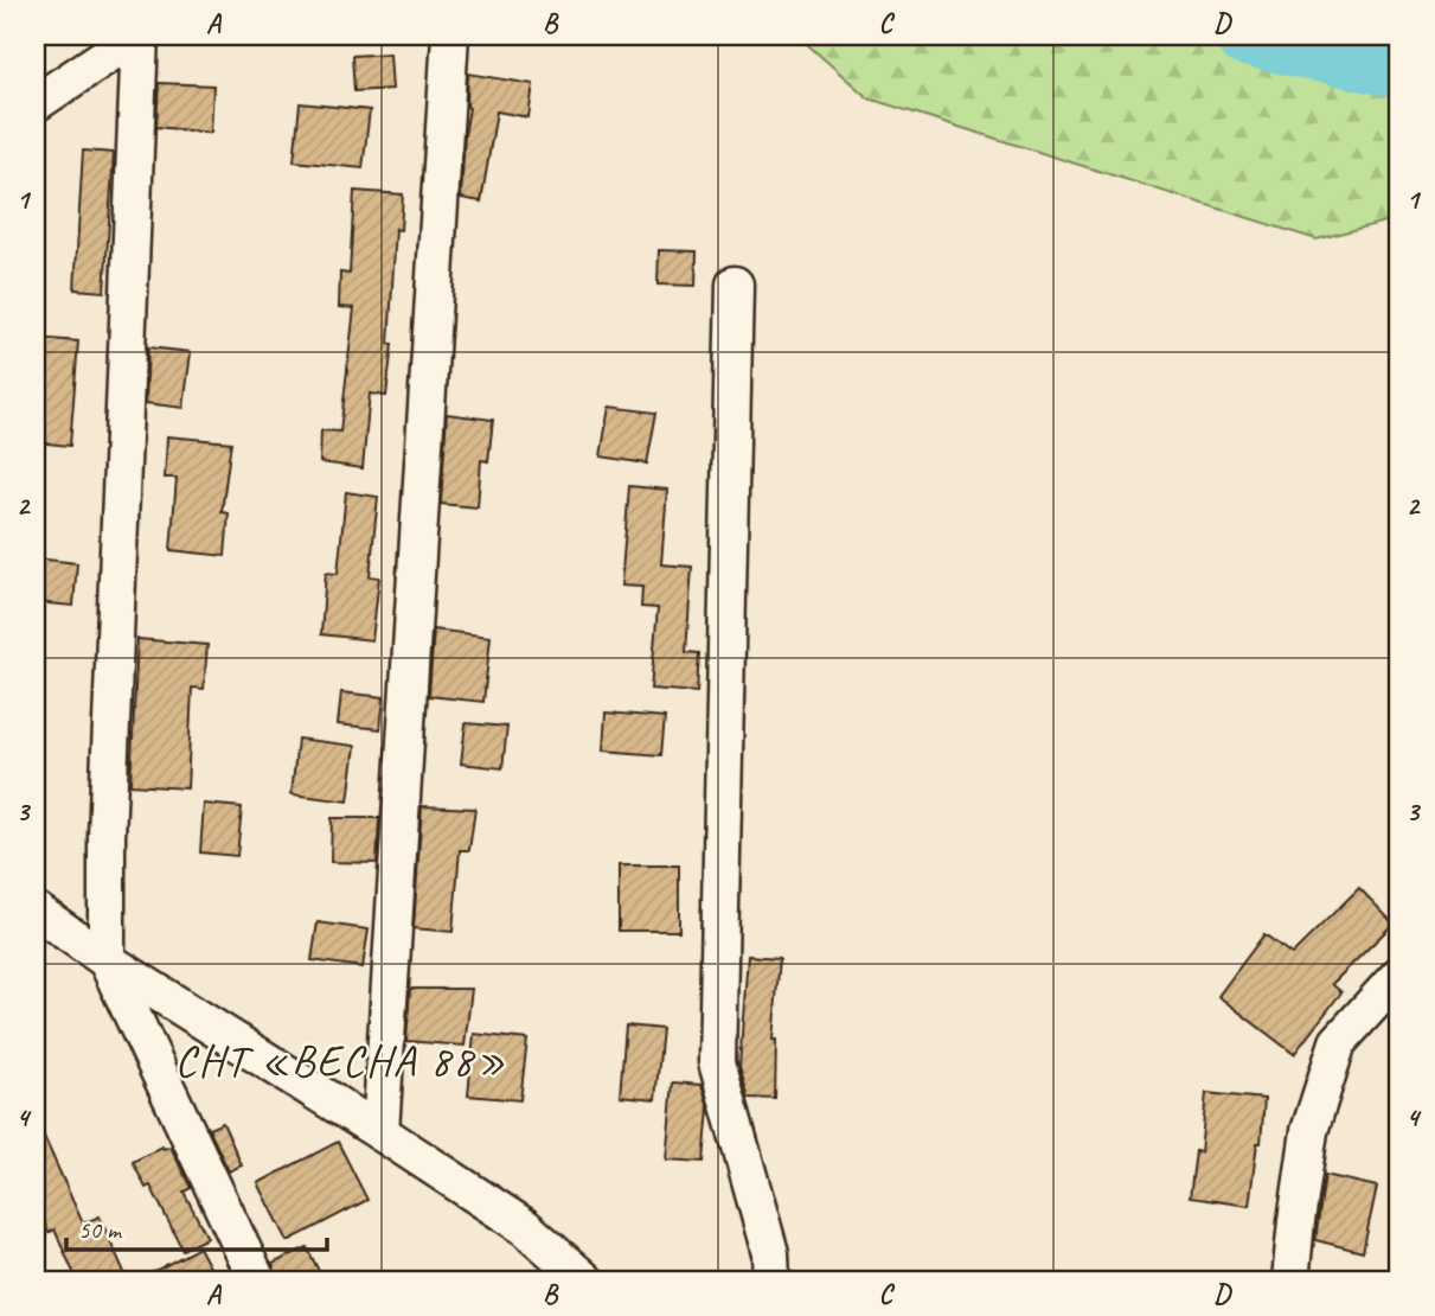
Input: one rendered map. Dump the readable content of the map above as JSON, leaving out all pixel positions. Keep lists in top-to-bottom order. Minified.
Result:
{"districts":["СНТ «ВЕСНА 88»"],"scale_bar":"50 m","grid":{"columns":["A","B","C","D"],"rows":["1","2","3","4"]}}
